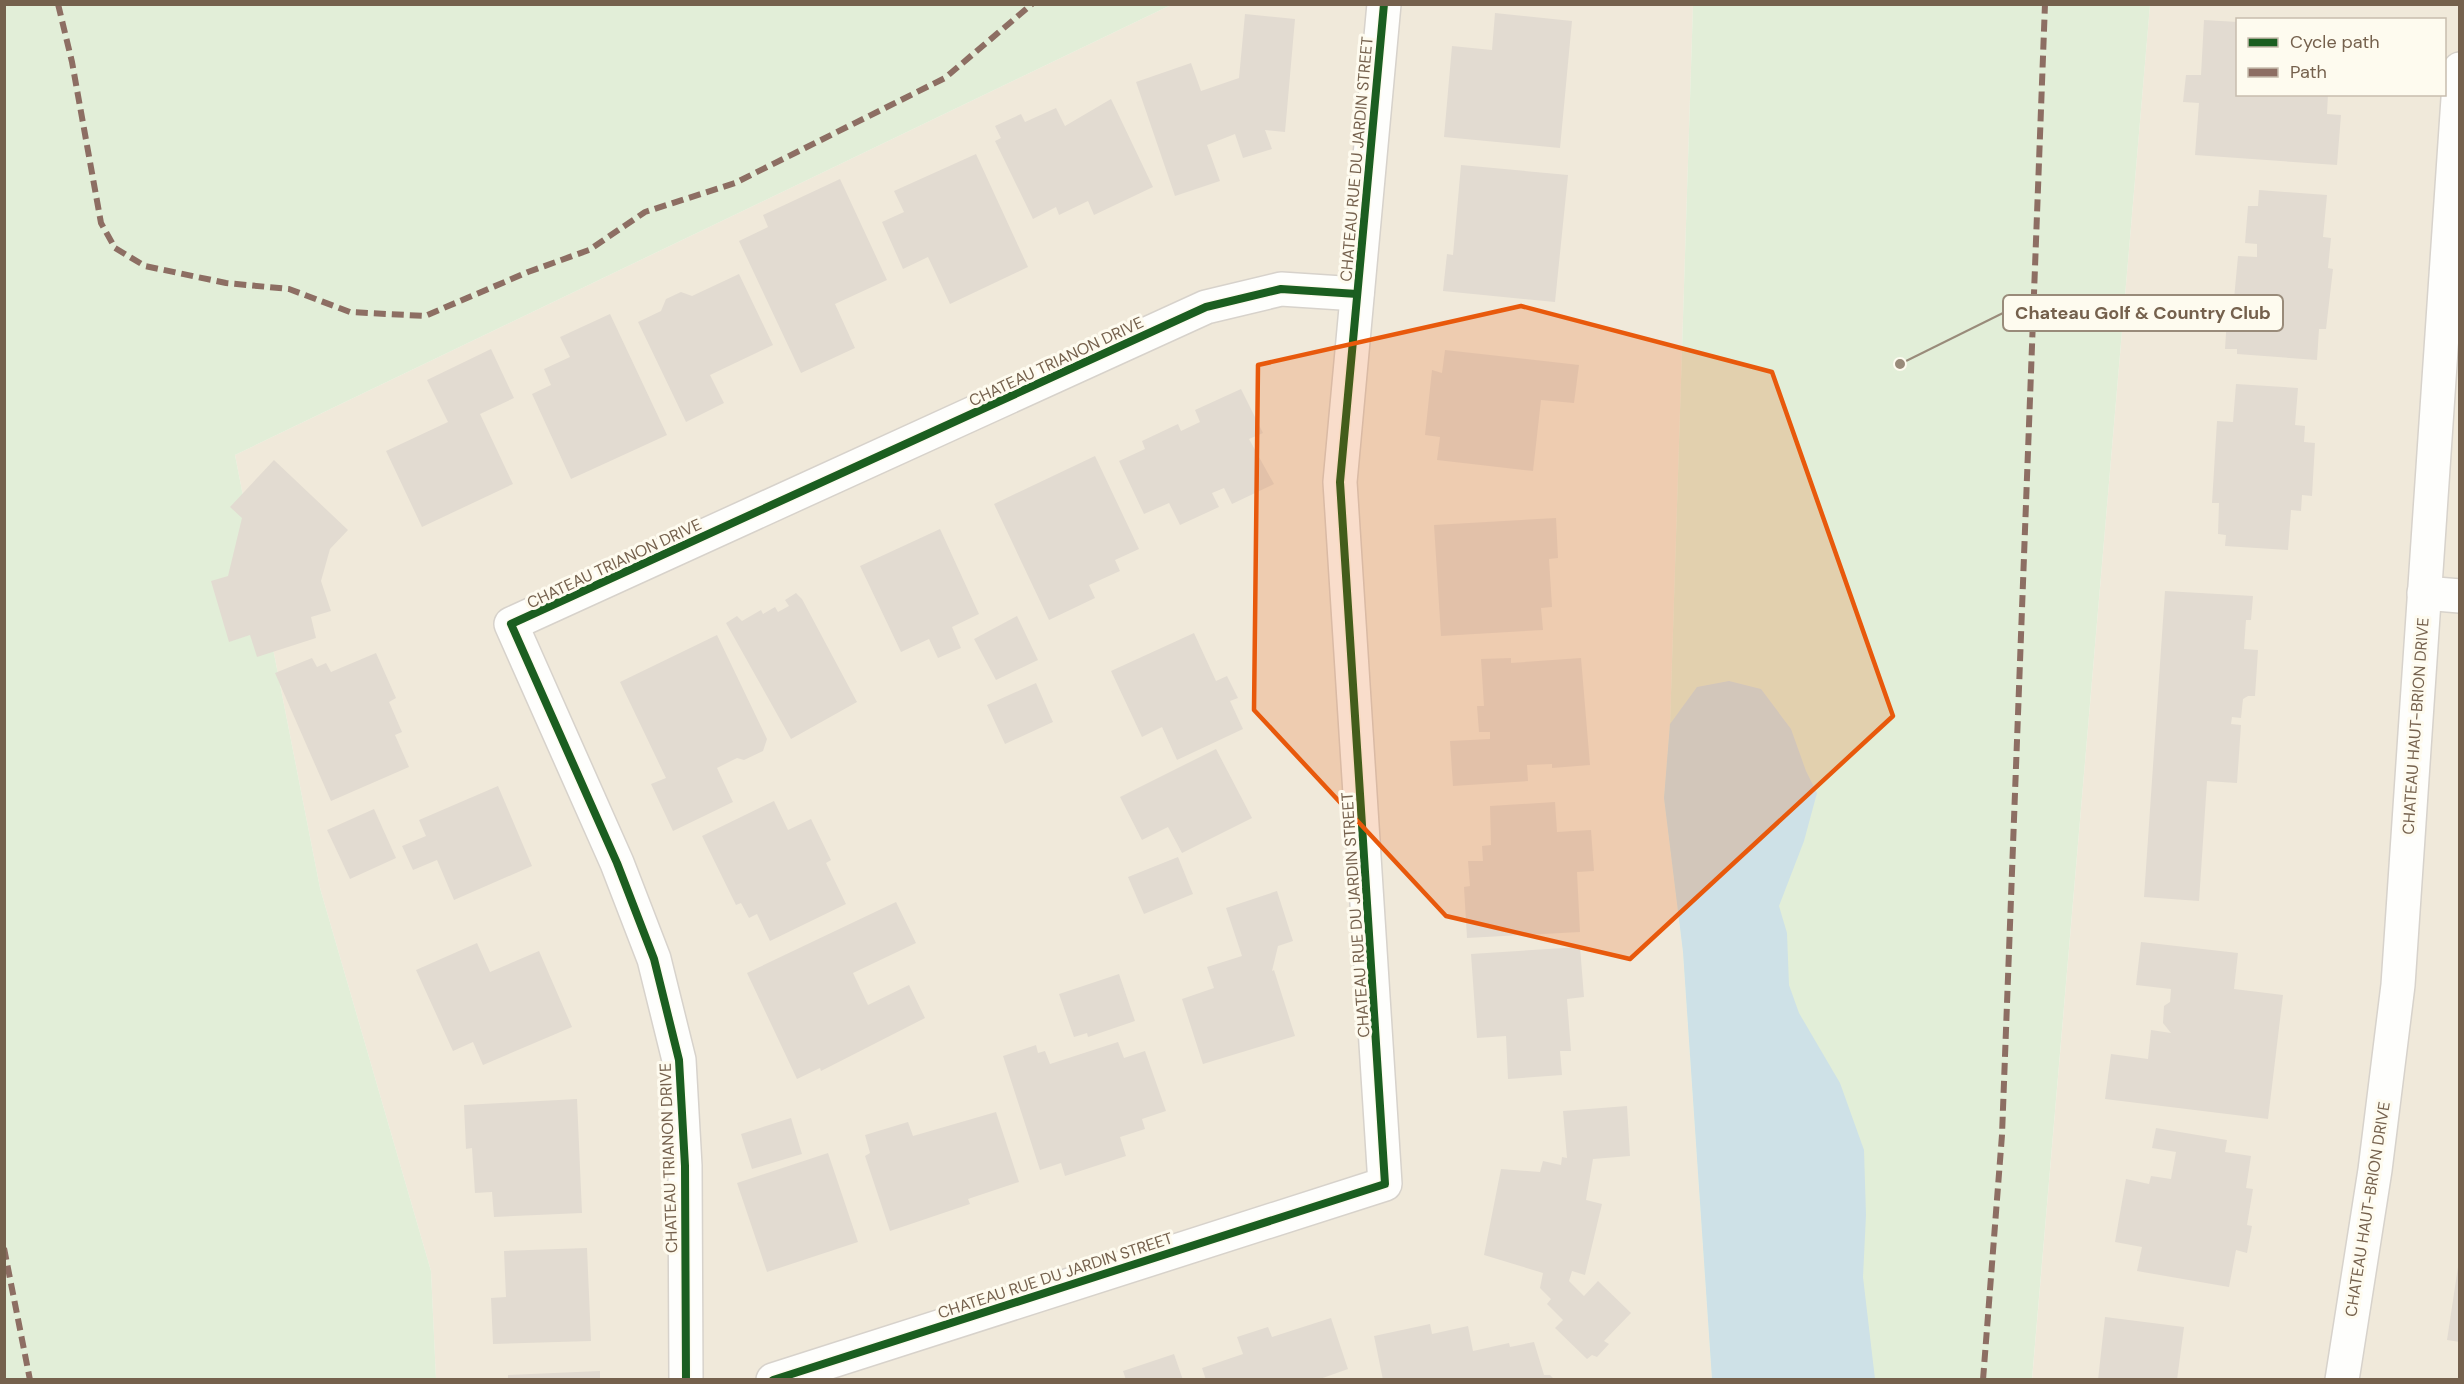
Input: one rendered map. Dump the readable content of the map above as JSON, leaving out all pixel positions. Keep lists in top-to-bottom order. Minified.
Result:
{"streets":{"street":["CHATEAU RUE DU JARDIN STREET","CHATEAU TRIANON DRIVE","CHATEAU HAUT-BRION DRIVE"]},"crossings":[["CHATEAU RUE DU JARDIN STREET","CHATEAU TRIANON DRIVE"]],"places":["Chateau Golf & Country Club"],"legend":["Cycle path","Path"]}
